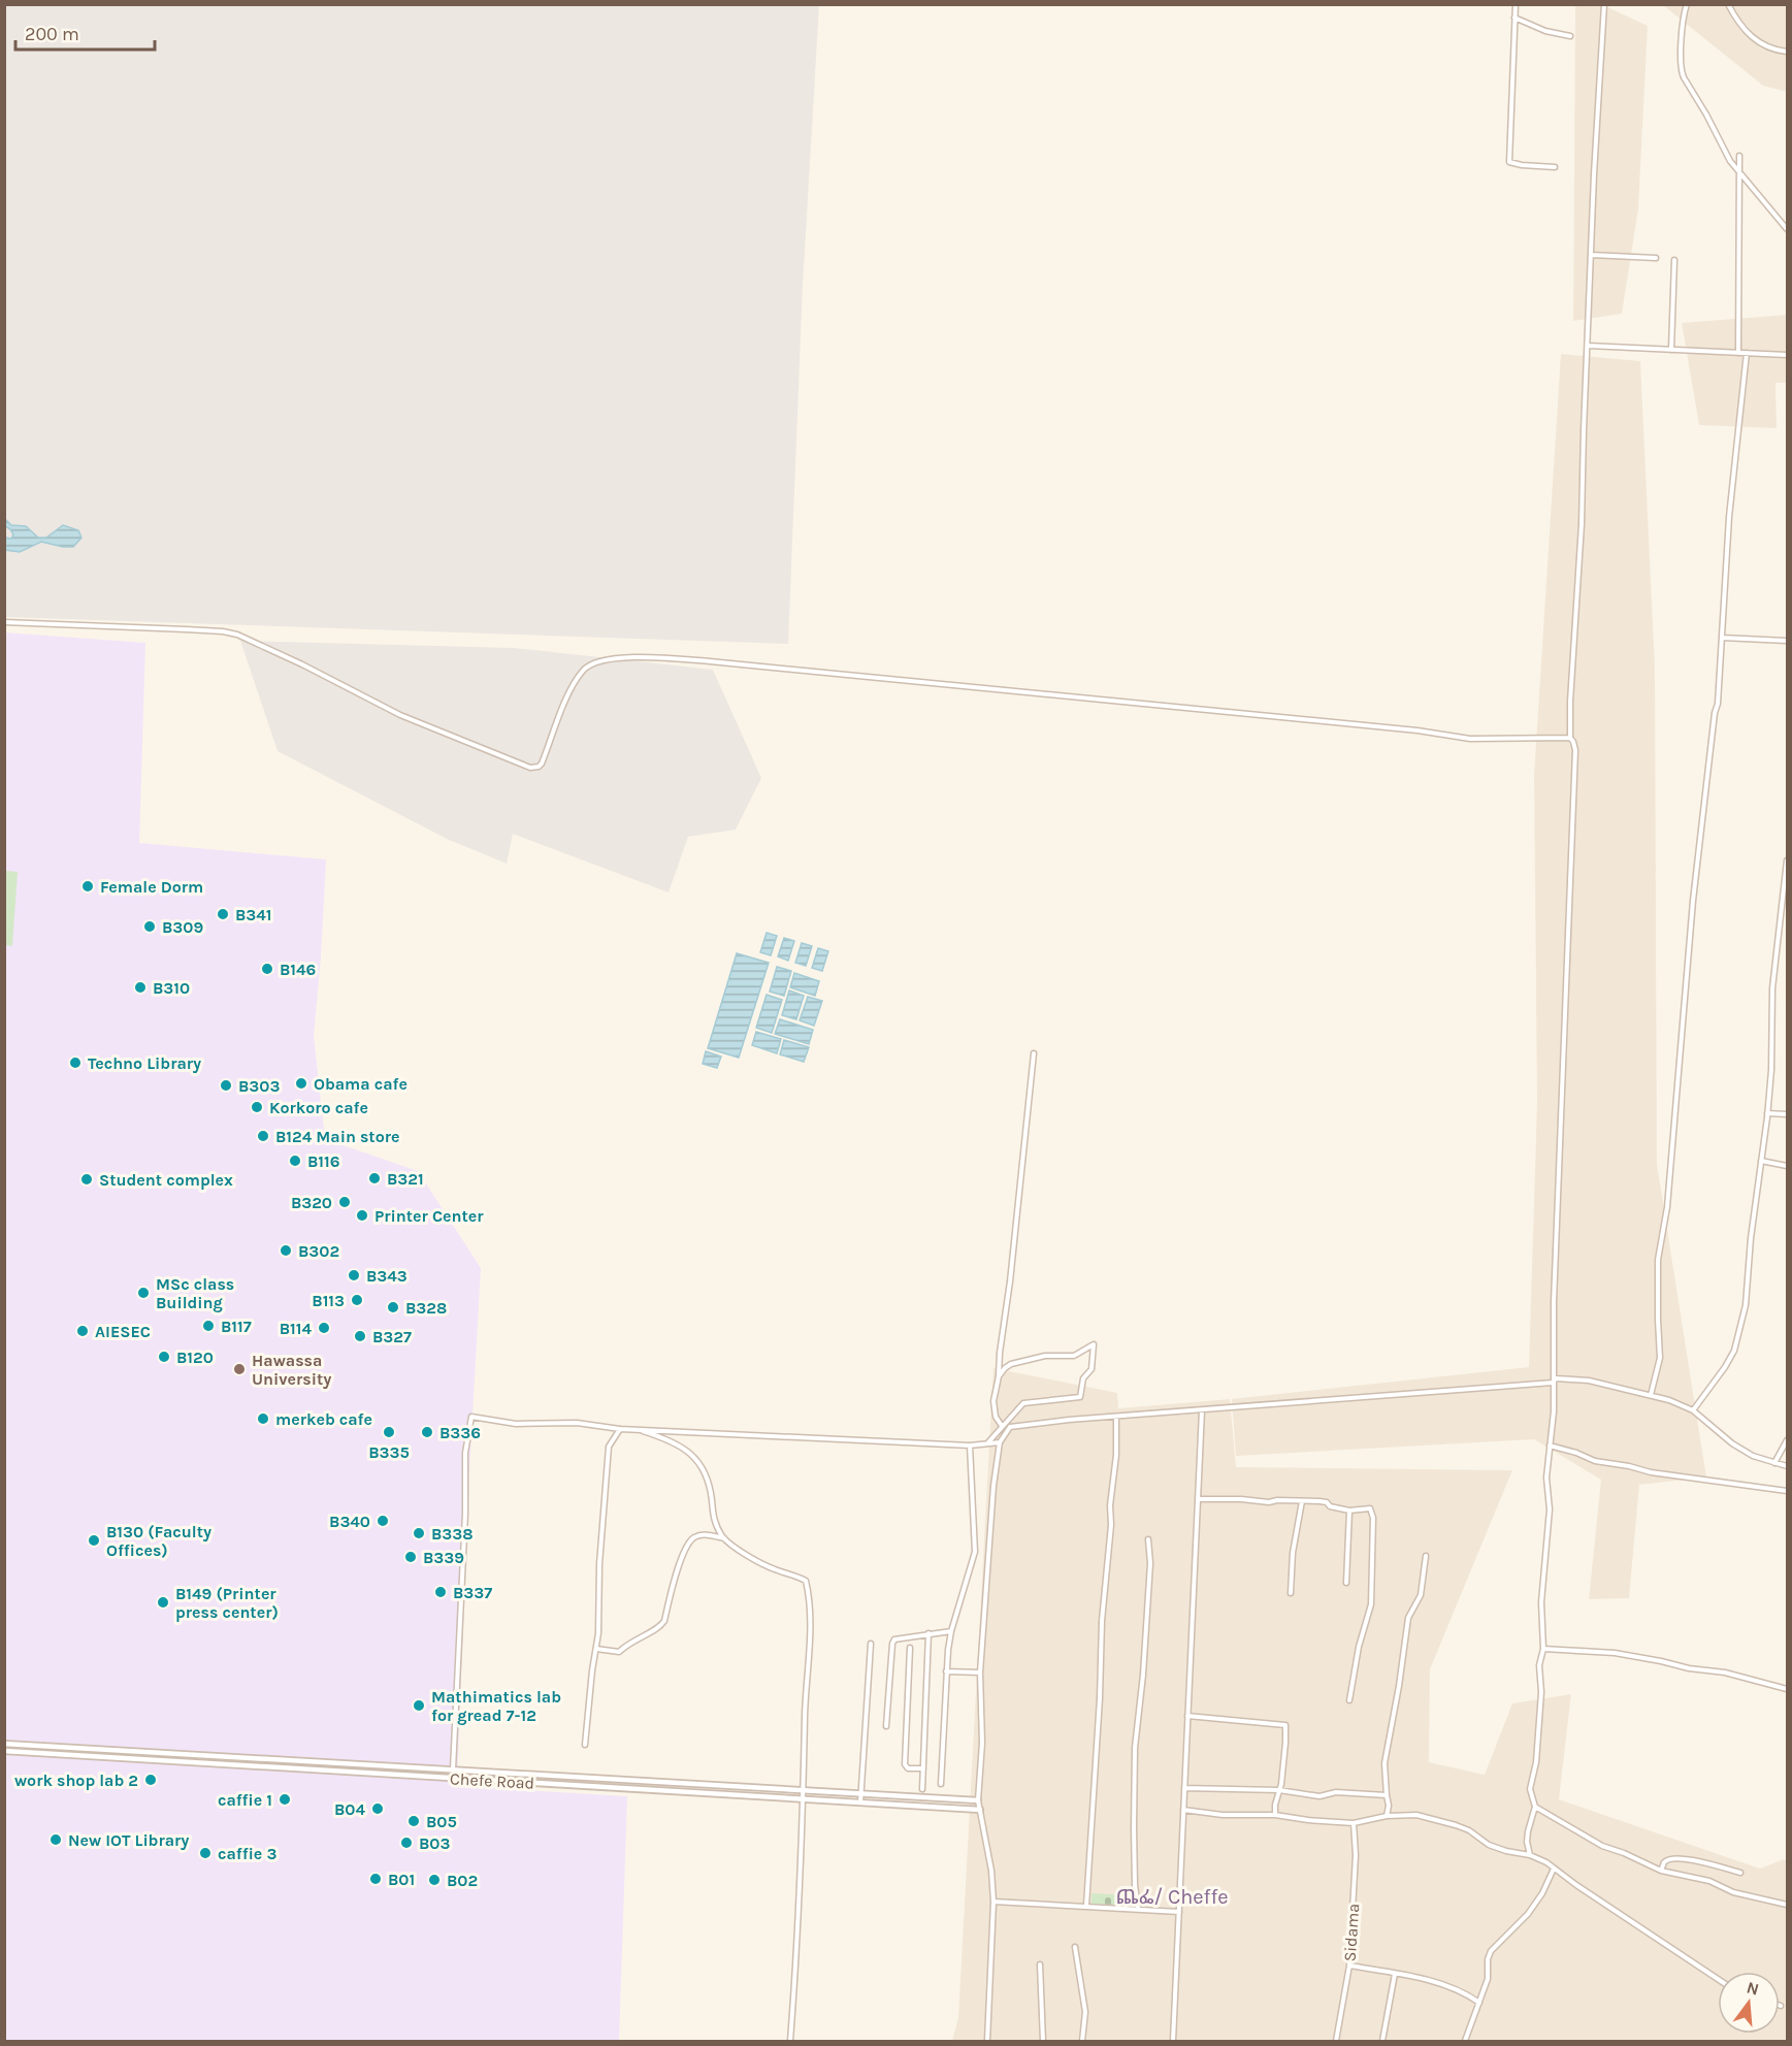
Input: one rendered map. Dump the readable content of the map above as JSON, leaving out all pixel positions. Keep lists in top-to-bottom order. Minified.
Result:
{"streets":{"street":["Chefe Road","Sidama"]},"districts":["ጨፌ/ Cheffe"],"places":["Female Dorm","B341","B309","B146","B310","Techno Library","Obama cafe","B303","Korkoro cafe","B124 Main store","B116","B321","Student complex","B320","Printer Center","B302","B343","MSc class Building","B113","B328","B117","B114","AIESEC","B327","B120","Hawassa University","merkeb cafe","B335","B336","B340","B338","B130 (Faculty Offices)","B339","B337","B149 (Printer press center)","Mathimatics lab for gread 7-12","work shop lab 2","caffie 1","B04","B05","New IOT Library","B03","caffie 3","B01","B02"],"scale_bar":"200 m","north":"top"}
